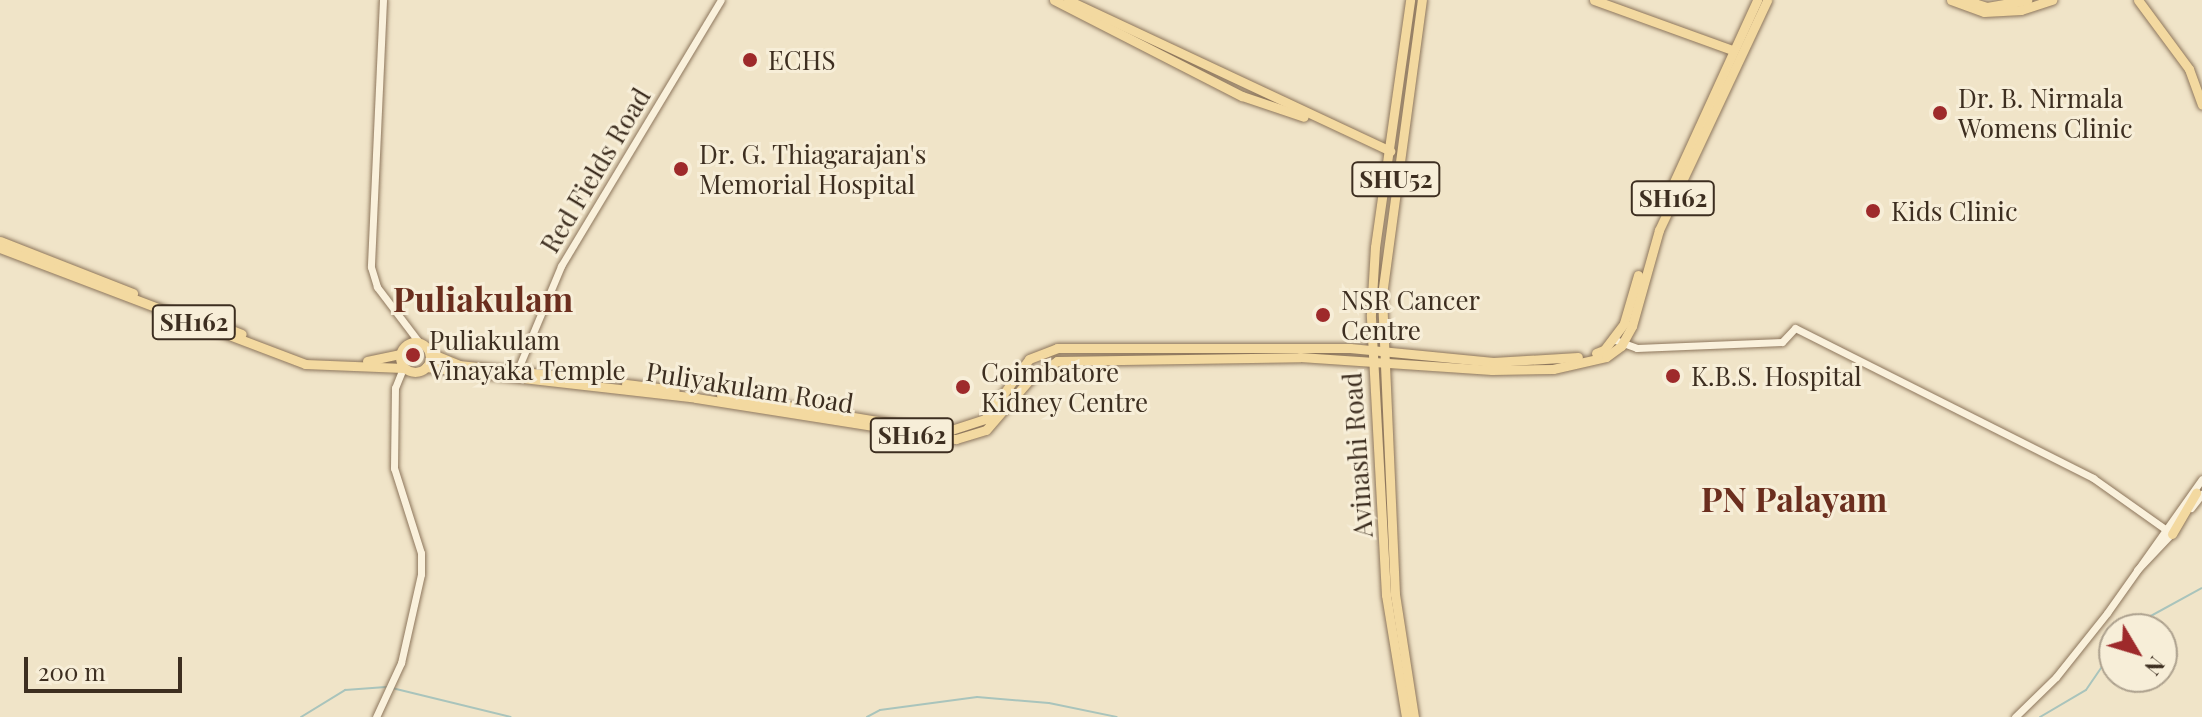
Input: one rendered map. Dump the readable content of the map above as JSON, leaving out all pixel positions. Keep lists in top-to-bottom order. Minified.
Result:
{"streets":{"main road":["SHU52","SH162","Puliyakulam Road","Avinashi Road"],"street":["Red Fields Road"]},"crossings":[["Red Fields Road","Puliyakulam Road"],["SH162","Puliyakulam Road"],["Puliyakulam Road","Avinashi Road"]],"districts":["Puliakulam","PN Palayam"],"places":["ECHS","Dr. B. Nirmala Womens Clinic","Dr. G. Thiagarajan's Memorial Hospital","Kids Clinic","NSR Cancer Centre","Puliakulam Vinayaka Temple","K.B.S. Hospital","Coimbatore Kidney Centre"],"scale_bar":"200 m","north":"bottom right"}
